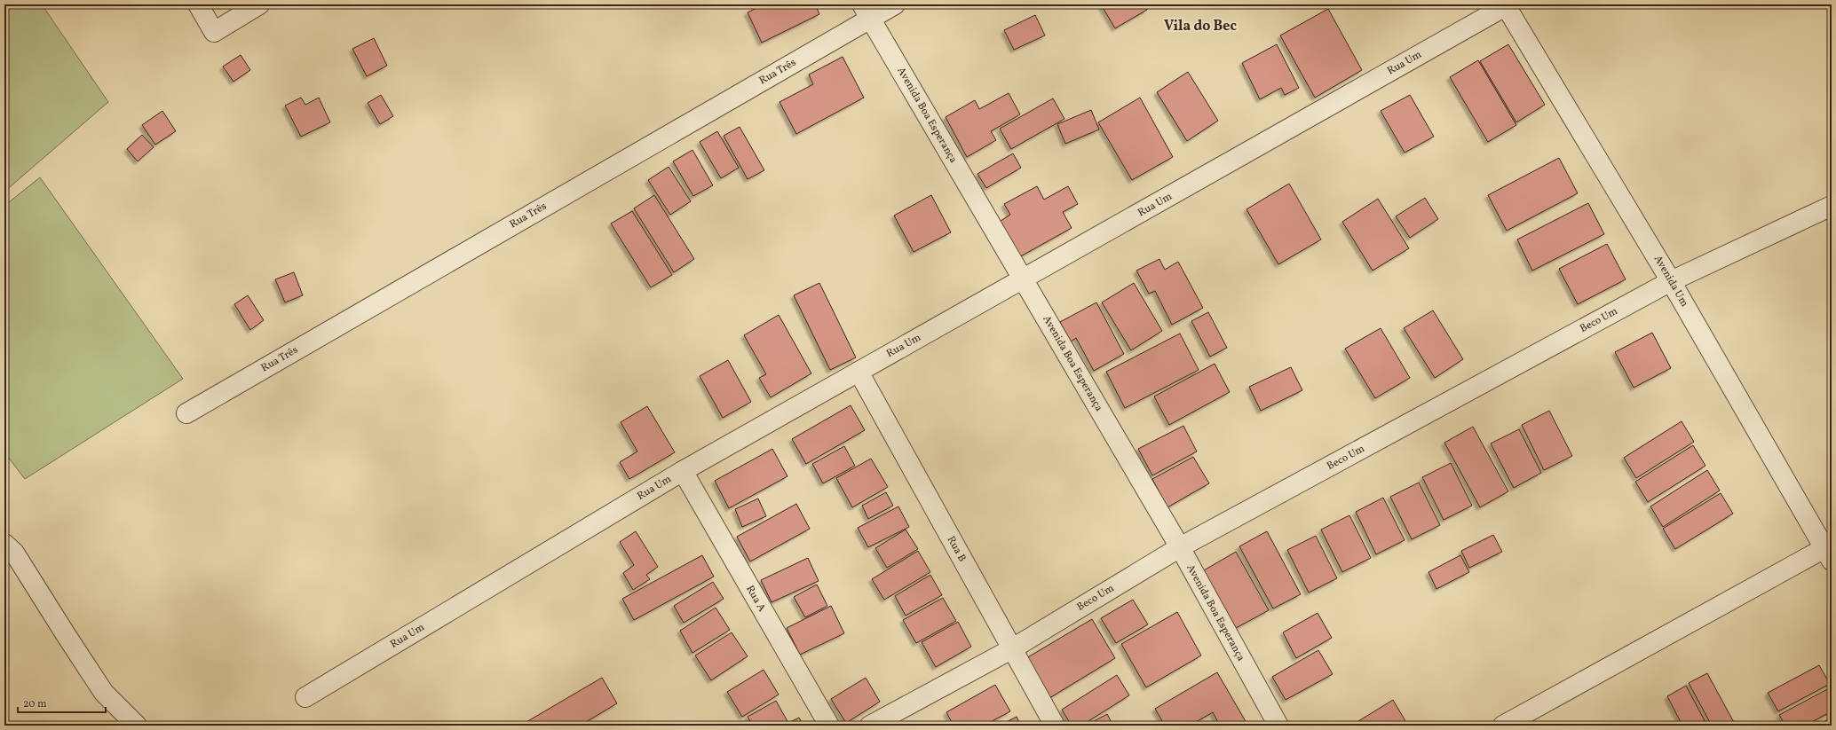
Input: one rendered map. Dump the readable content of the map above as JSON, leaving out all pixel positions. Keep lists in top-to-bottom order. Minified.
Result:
{"streets":{"street":["Rua Um","Rua Três","Avenida Boa Esperança","Avenida Um","Beco Um","Rua B","Rua A"]},"crossings":[["Rua Um","Avenida Boa Esperança"],["Rua Um","Avenida Um"],["Rua Um","Rua B"],["Rua Um","Rua A"],["Rua Três","Avenida Boa Esperança"],["Avenida Boa Esperança","Beco Um"],["Avenida Um","Beco Um"],["Beco Um","Rua B"]],"districts":["Vila do Bec"],"scale_bar":"20 m"}
